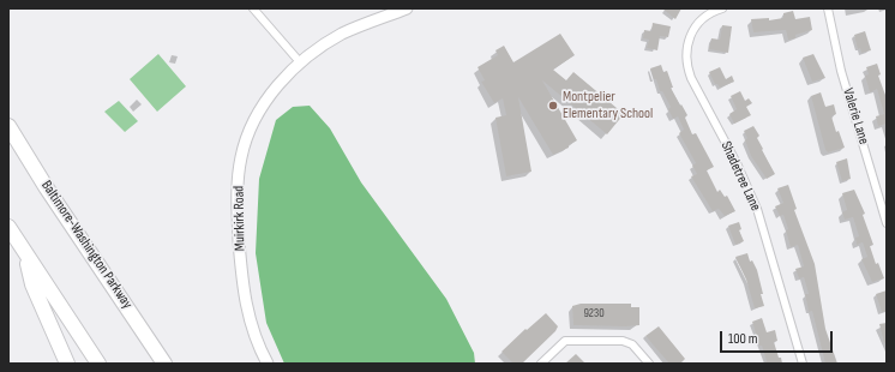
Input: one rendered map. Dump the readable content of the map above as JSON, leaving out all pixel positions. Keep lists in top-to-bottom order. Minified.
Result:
{"streets":{"highway":["Baltimore-Washington Parkway"],"main road":["Muirkirk Road"],"street":["Valerie Lane","Shadetree Lane"]},"places":["Montpelier Elementary School"],"house_numbers":["9230"],"scale_bar":"100 m"}
